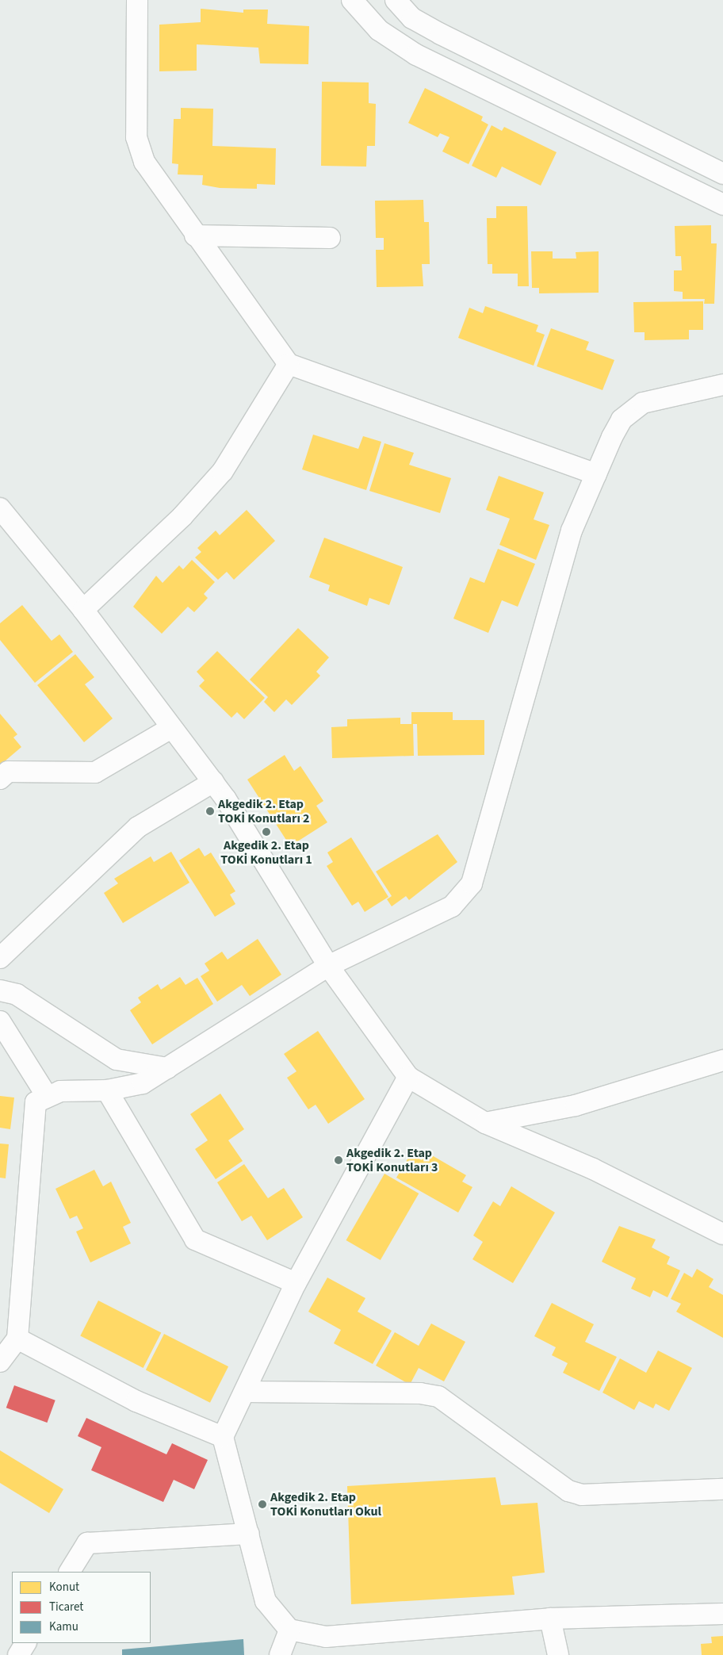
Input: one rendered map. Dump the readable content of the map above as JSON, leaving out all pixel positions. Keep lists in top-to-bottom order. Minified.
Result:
{"places":["Akgedik 2. Etap TOKİ Konutları 2","Akgedik 2. Etap TOKİ Konutları 1","Akgedik 2. Etap TOKİ Konutları 3","Akgedik 2. Etap TOKİ Konutları Okul"],"legend":["Konut","Ticaret","Kamu"]}
